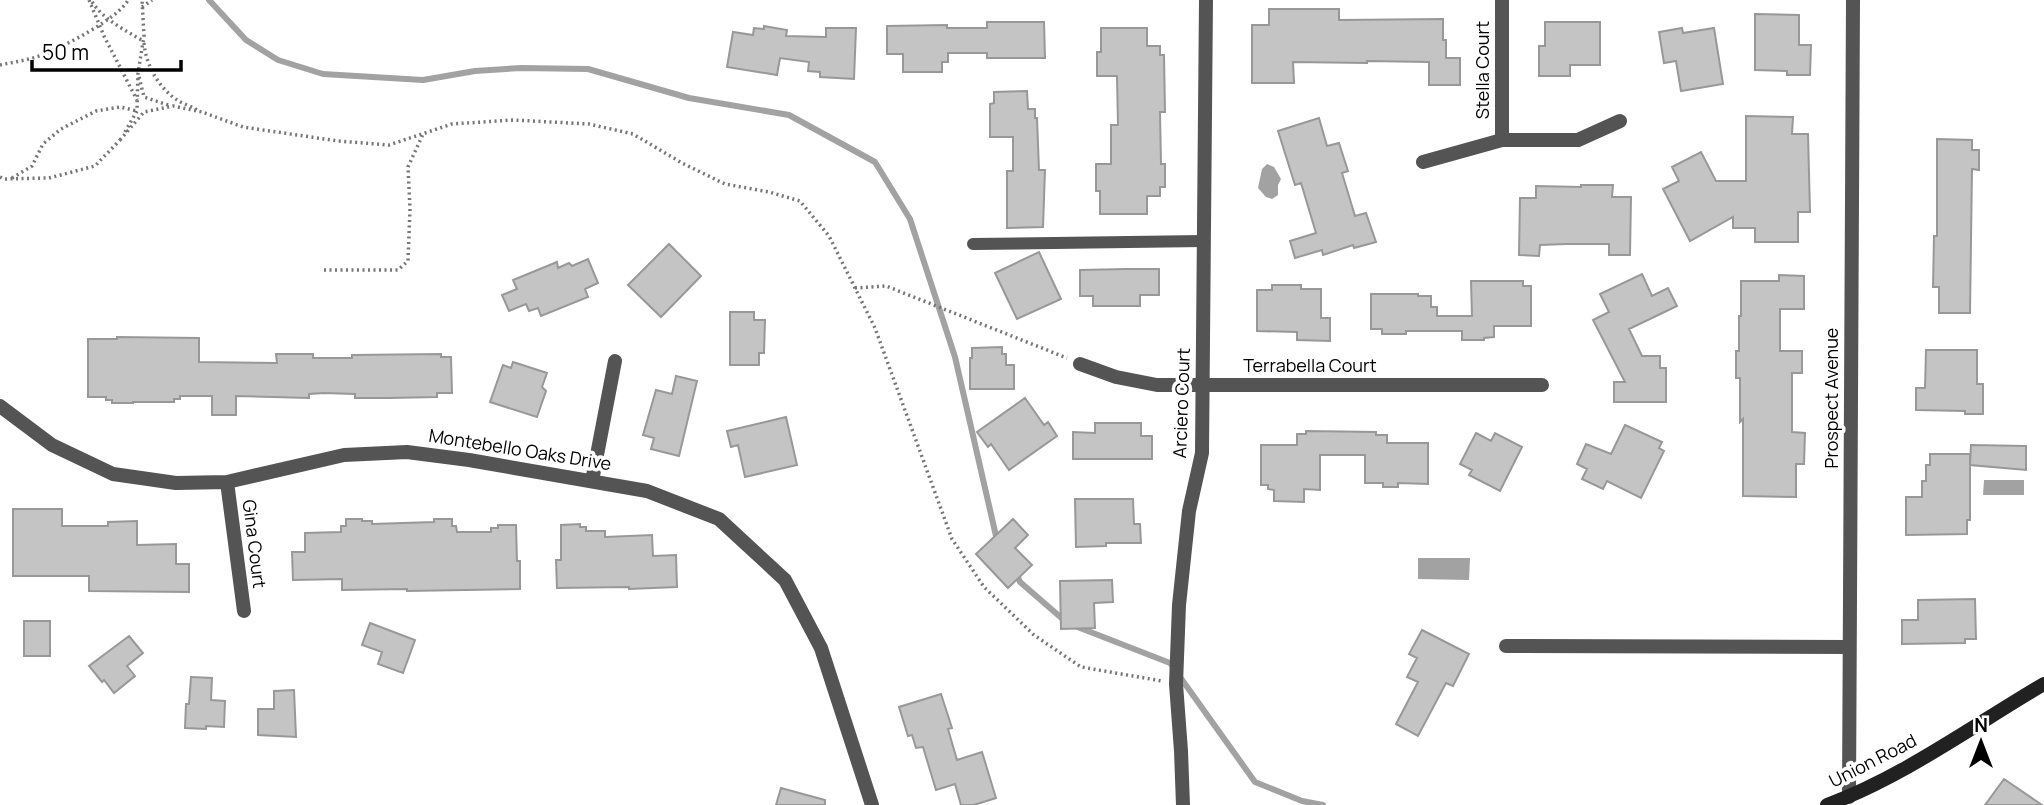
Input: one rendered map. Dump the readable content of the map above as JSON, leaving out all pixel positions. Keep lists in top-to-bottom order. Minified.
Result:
{"streets":{"main road":["Union Road"],"street":["Stella Court","Terrabella Court","Prospect Avenue","Arciero Court","Montebello Oaks Drive","Gina Court"]},"crossings":[["Terrabella Court","Arciero Court"],["Prospect Avenue","Union Road"],["Montebello Oaks Drive","Gina Court"]],"scale_bar":"50 m","north":"top"}
